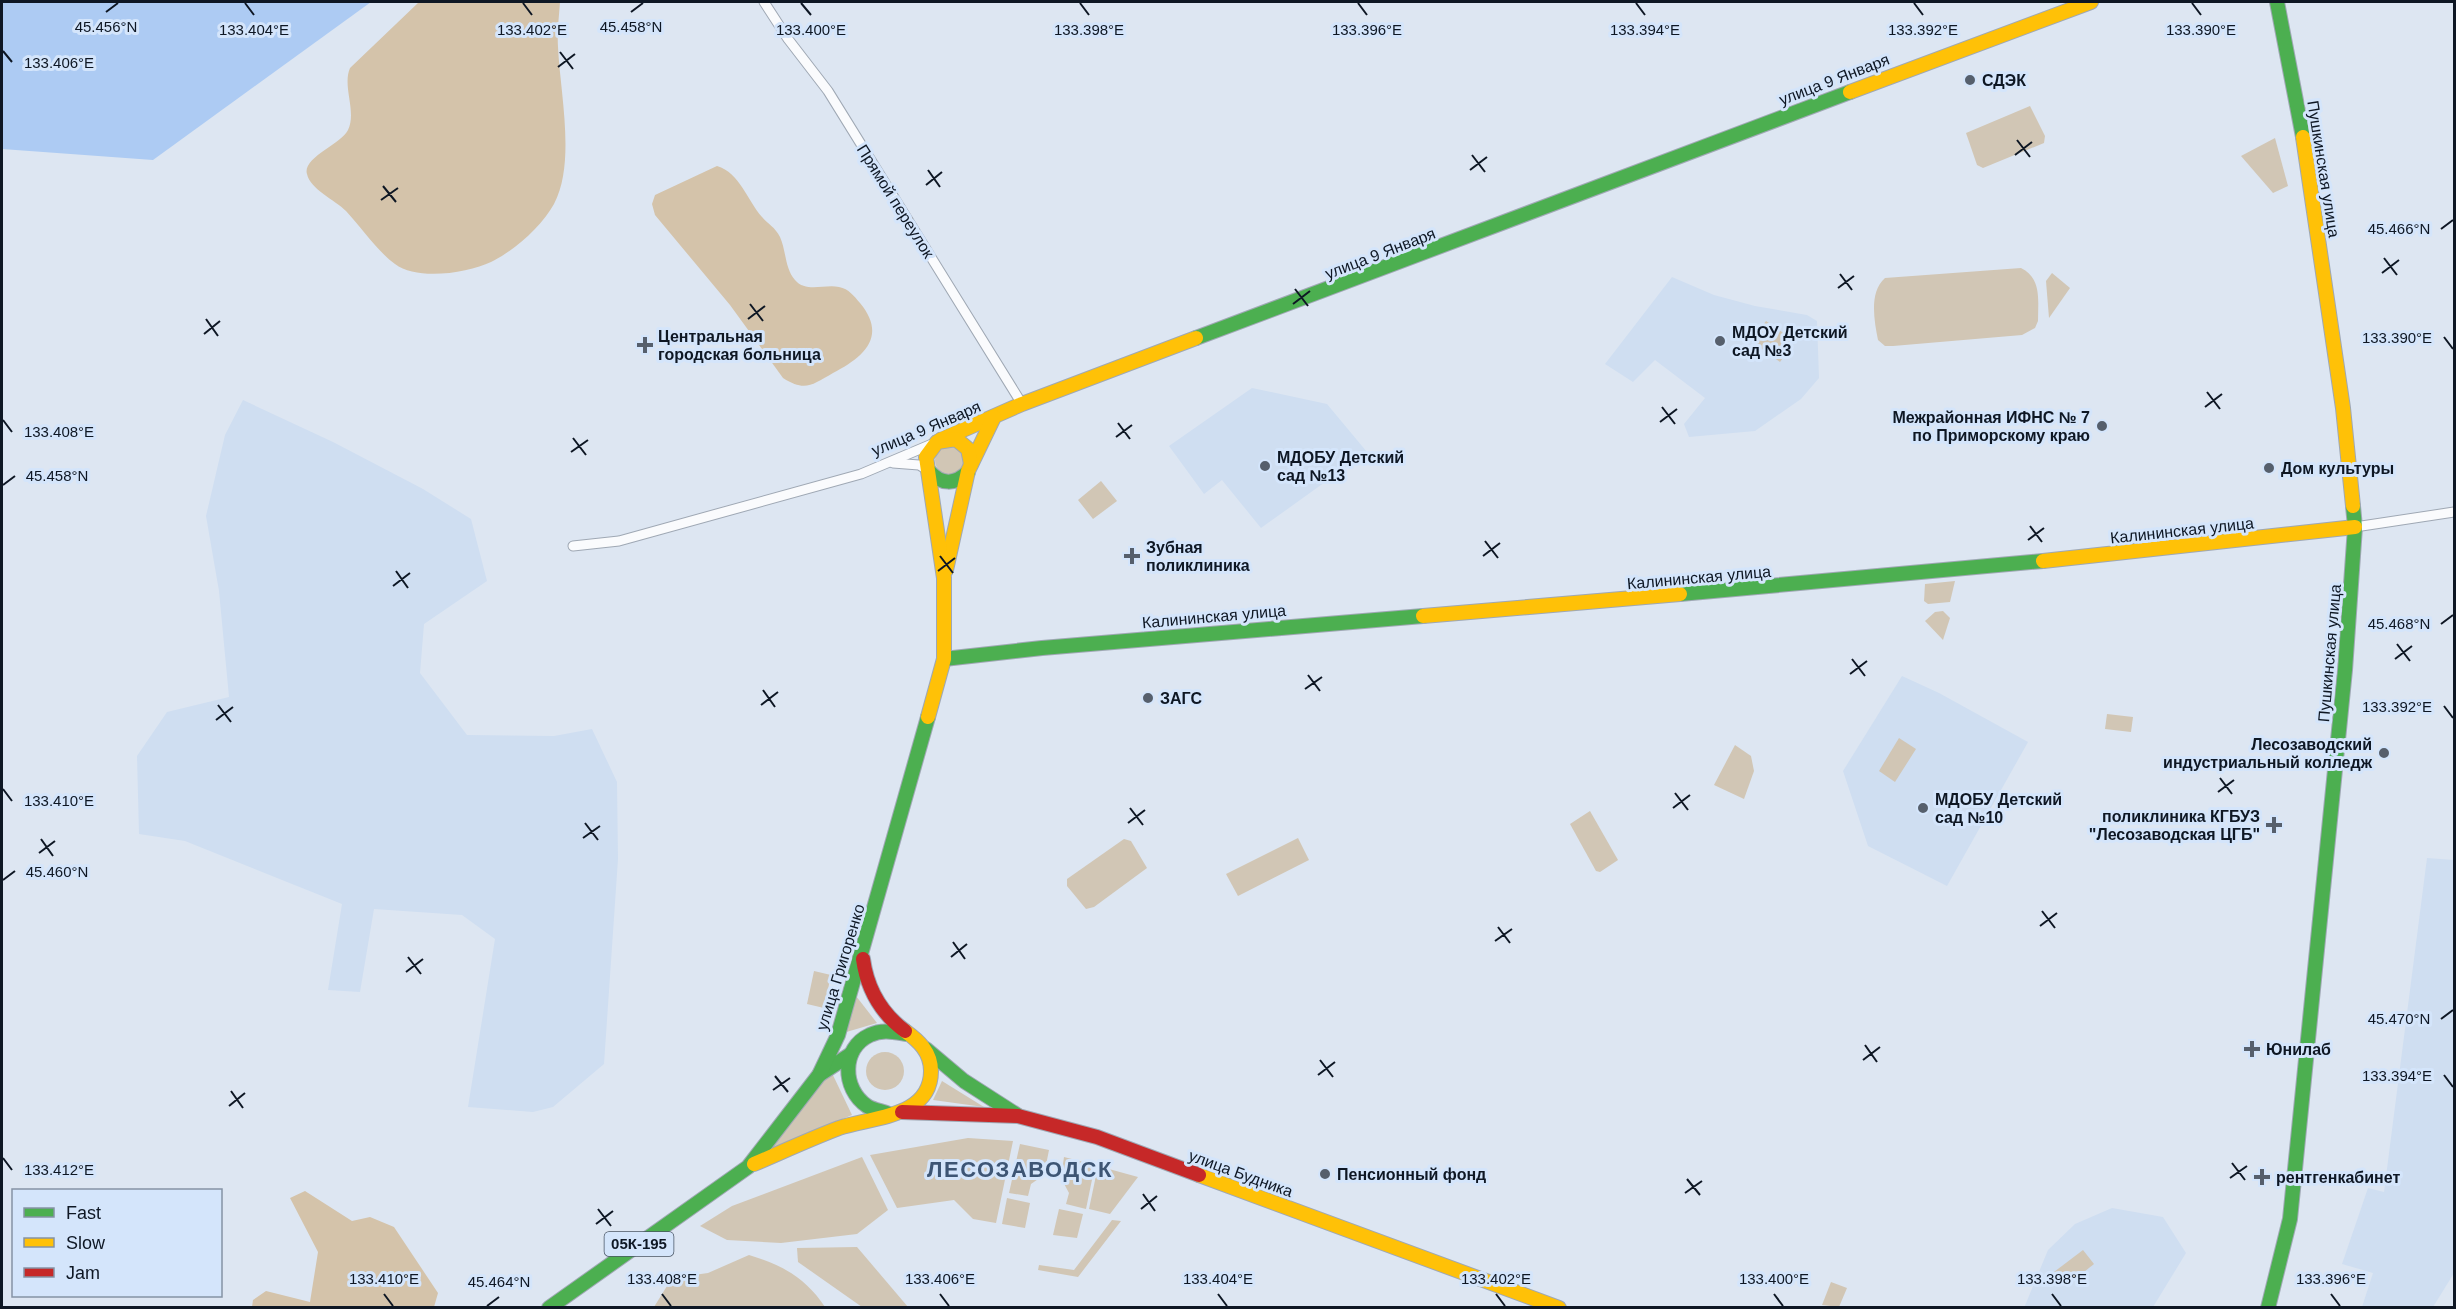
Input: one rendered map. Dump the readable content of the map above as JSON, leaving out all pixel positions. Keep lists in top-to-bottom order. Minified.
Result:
{"streets":{"main road":["улица 9 Января","Пушкинская улица","Калининская улица","улица Григоренко","улица Будника","05К-195"],"street":["Прямой переулок"]},"crossings":[["улица 9 Января","Прямой переулок"],["Пушкинская улица","Калининская улица"],["Калининская улица","улица Григоренко"],["улица Григоренко","улица Будника"]],"districts":["ЛЕСОЗАВОДСК"],"places":{"other":["СДЭК","МДОУ Детский сад №3","Межрайонная ИФНС № 7 по Приморскому краю","МДОБУ Детский сад №13","Дом культуры","ЗАГС","Лесозаводский индустриальный колледж","МДОБУ Детский сад №10","Пенсионный фонд"],"health":["Центральная городская больница","Зубная поликлиника","поликлиника КГБУЗ \"Лесозаводская ЦГБ\"","Юнилаб","рентгенкабинет"]},"legend":["Fast","Slow","Jam"],"coordinates":["45.456°N","45.458°N","133.404°E","133.402°E","133.400°E","133.398°E","133.396°E","133.394°E","133.392°E","133.390°E","133.406°E","45.466°N","133.408°E","45.468°N","133.410°E","45.460°N","45.470°N","133.412°E","45.464°N"]}
